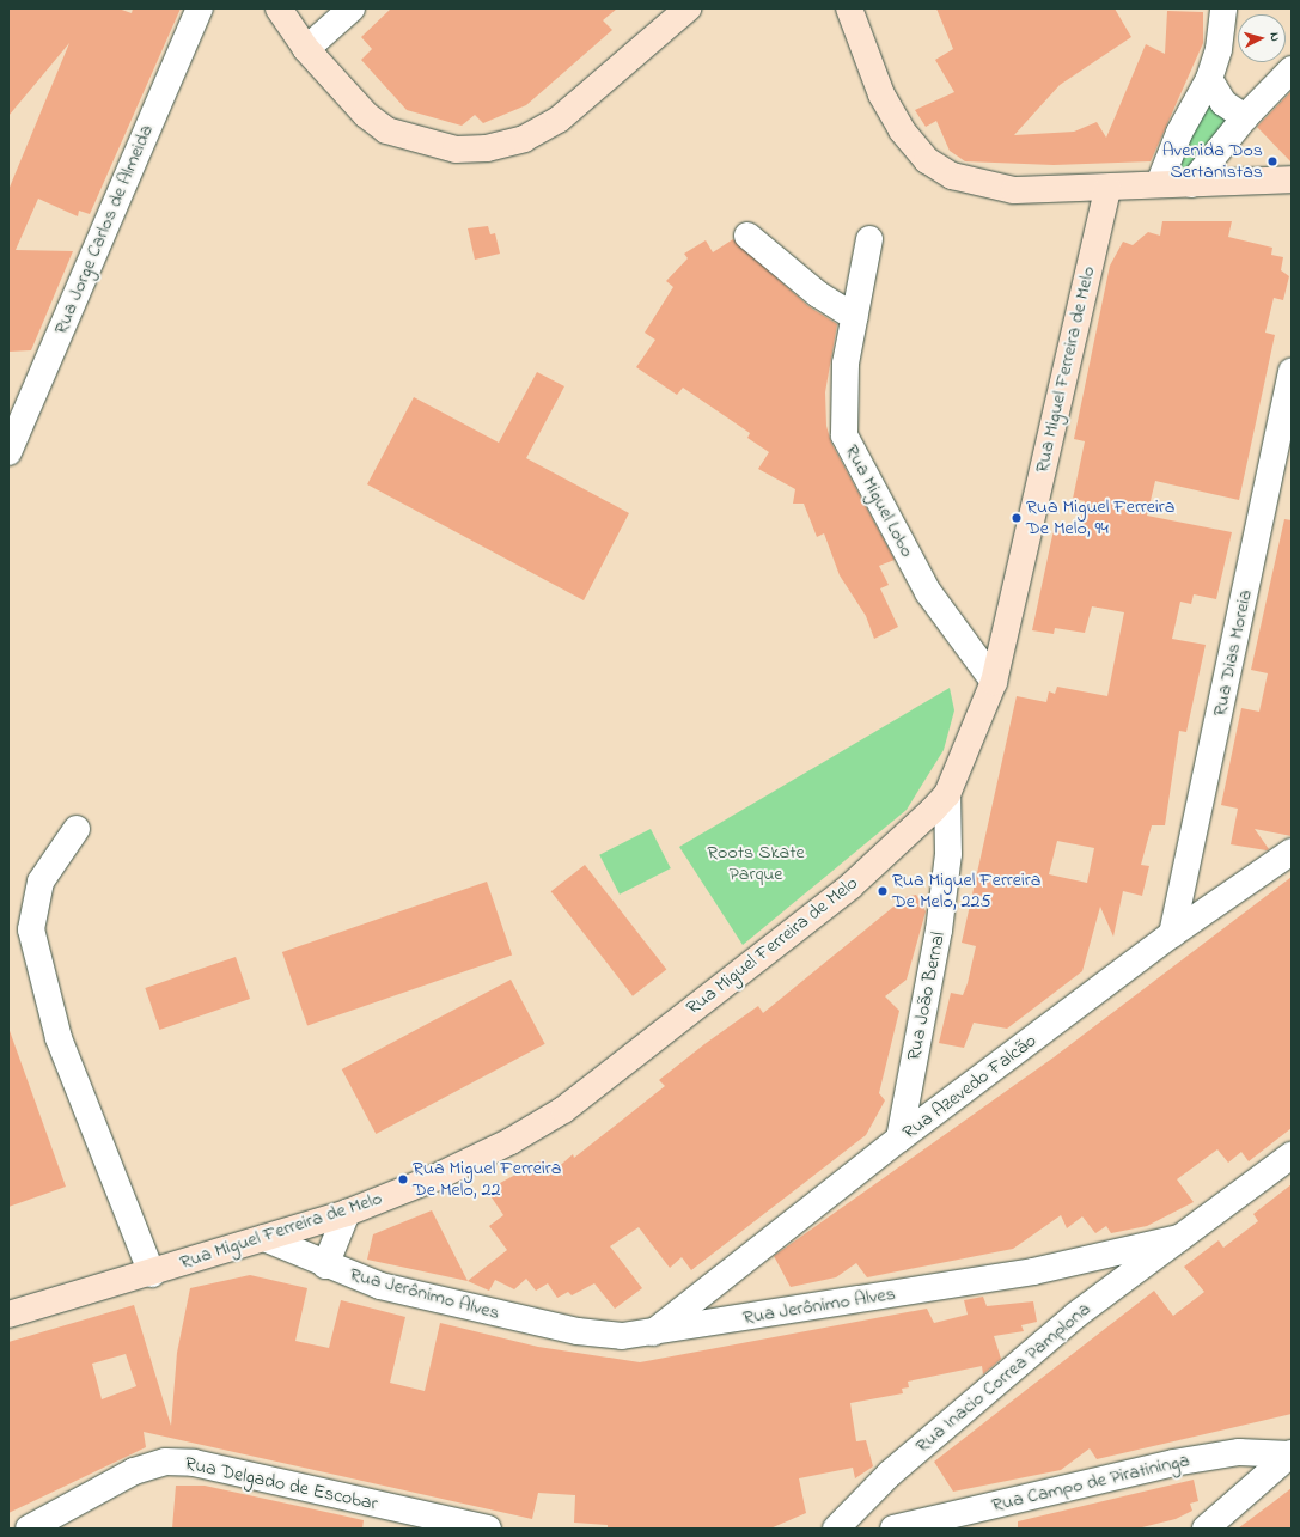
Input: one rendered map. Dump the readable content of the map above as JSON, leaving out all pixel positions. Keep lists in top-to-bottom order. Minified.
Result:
{"streets":{"main road":["Rua Miguel Ferreira de Melo"],"street":["Rua Jorge Carlos de Almeida","Rua Miguel Lobo","Rua Dias Moreia","Rua João Bernal","Rua Azevedo Falcão","Rua Jerônimo Alves","Rua Inacio Correa Pamplona","Rua Campo de Piratininga","Rua Delgado de Escobar"]},"crossings":[["Rua Miguel Ferreira de Melo","Rua Miguel Lobo"],["Rua Miguel Ferreira de Melo","Rua João Bernal"],["Rua Miguel Ferreira de Melo","Rua Jerônimo Alves"],["Rua Dias Moreia","Rua Azevedo Falcão"],["Rua João Bernal","Rua Azevedo Falcão"],["Rua Azevedo Falcão","Rua Jerônimo Alves"],["Rua Jerônimo Alves","Rua Inacio Correa Pamplona"]],"parks":["Roots Skate Parque"],"places":["Avenida Dos Sertanistas","Rua Miguel Ferreira De Melo, 94","Rua Miguel Ferreira De Melo, 225","Rua Miguel Ferreira De Melo, 22"],"north":"right"}
